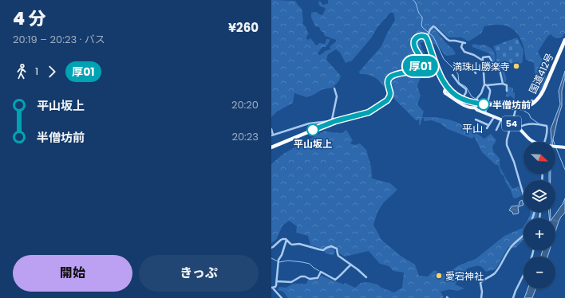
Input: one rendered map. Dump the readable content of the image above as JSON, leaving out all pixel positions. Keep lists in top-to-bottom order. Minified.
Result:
{"streets":{"highway":["国道412号"],"main road":["54"]},"crossings":[["国道412号","54"]],"districts":["平山"],"places":["満珠山勝楽寺","半僧坊前","平山坂上","愛宕神社"],"lines":["bus line 厚01"],"north":"bottom right","page":{"heading":["4 分","20:19 – 20:23 · バス","¥260"],"on_map":"厚01","legs":["1","厚01"],"list":[{"name":"平山坂上","value":"20:20"},{"name":"半僧坊前","value":"20:23"}],"map_buttons":["+","−"],"buttons":["開始","きっぷ"]}}
